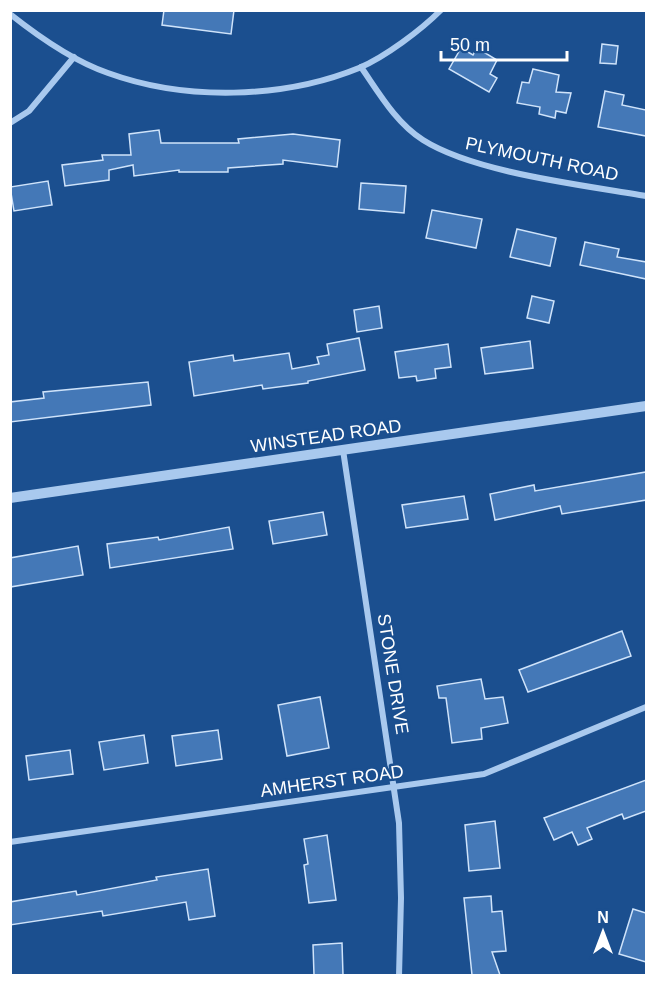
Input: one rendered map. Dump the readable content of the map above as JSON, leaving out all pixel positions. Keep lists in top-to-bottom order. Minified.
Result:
{"streets":{"street":["PLYMOUTH ROAD","WINSTEAD ROAD","STONE DRIVE","AMHERST ROAD"]},"crossings":[["WINSTEAD ROAD","STONE DRIVE"],["STONE DRIVE","AMHERST ROAD"]],"scale_bar":"50 m","north":"top"}
